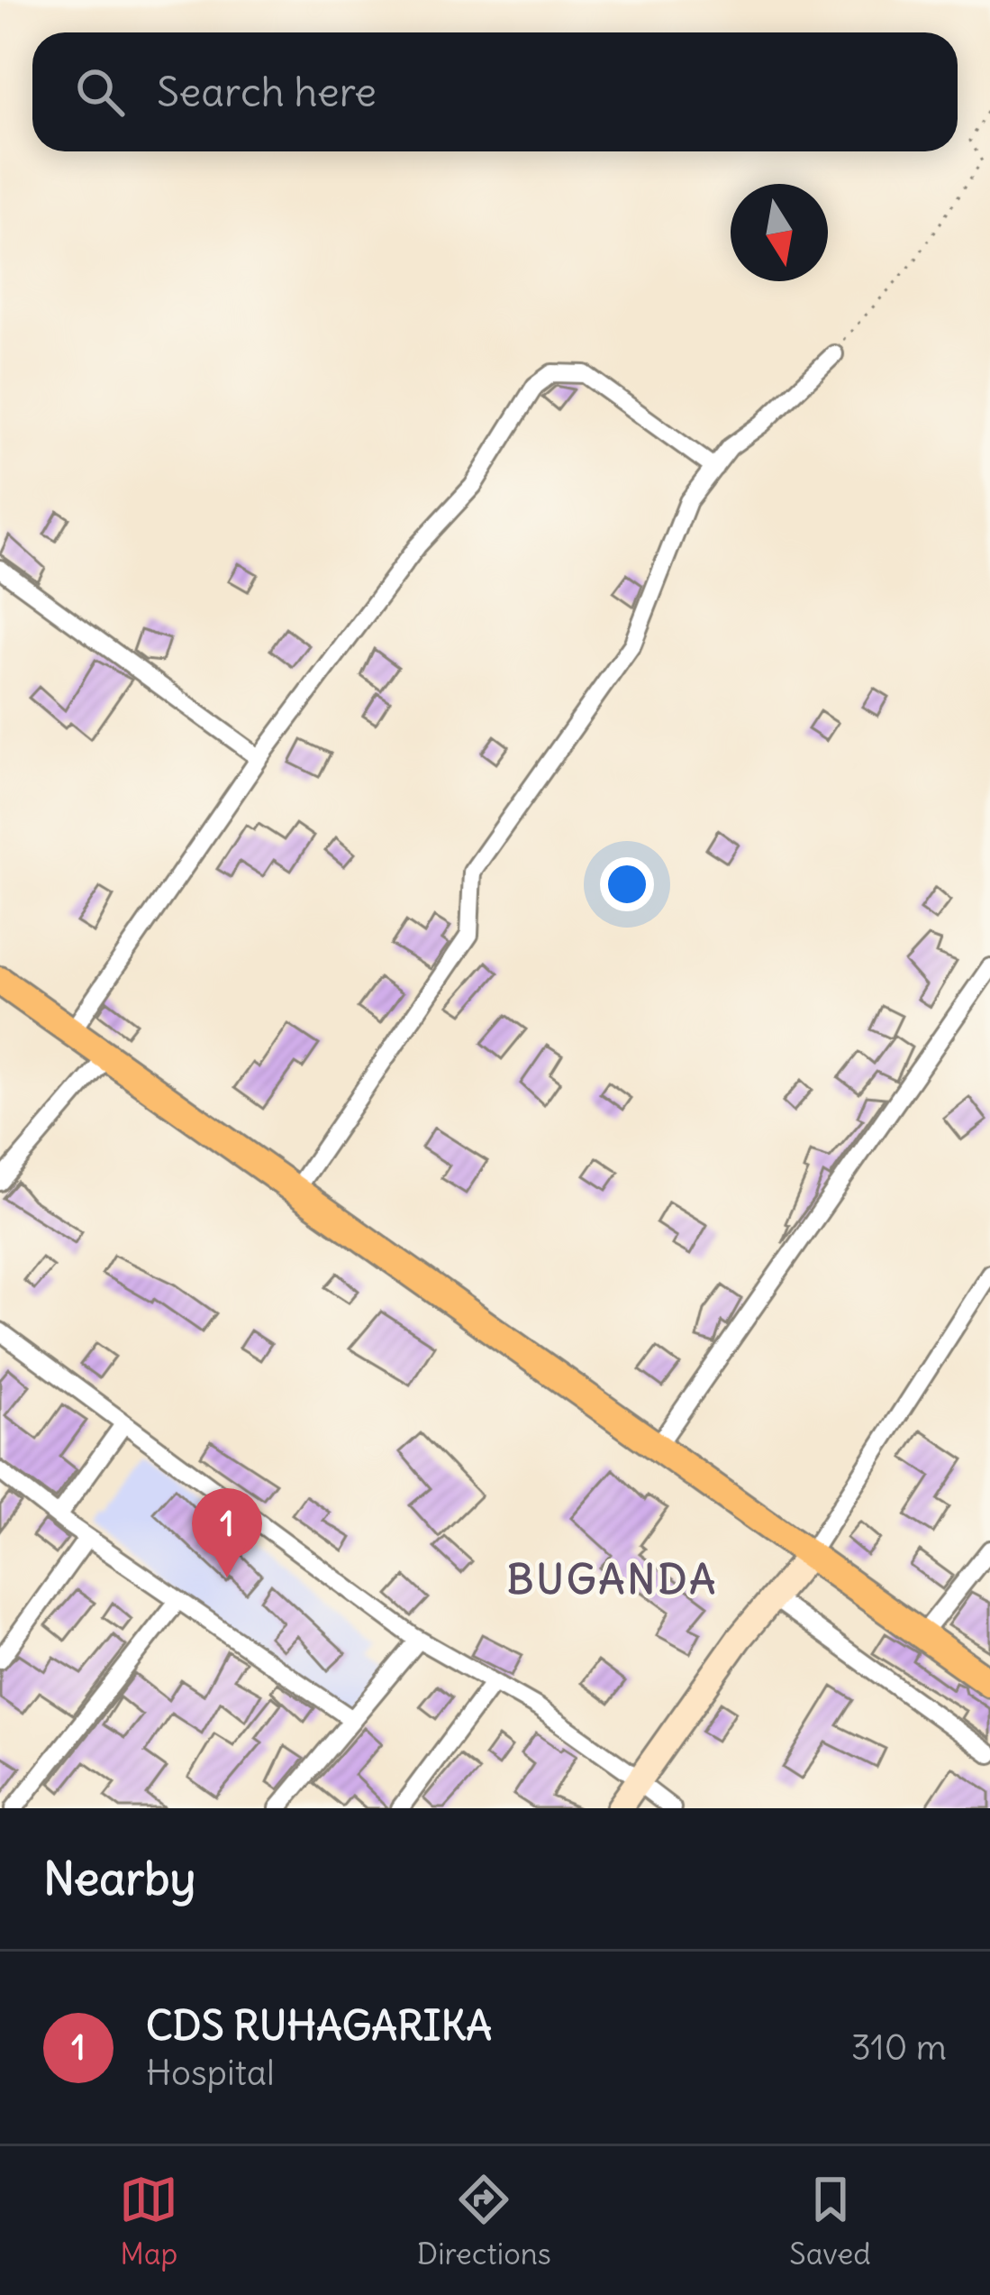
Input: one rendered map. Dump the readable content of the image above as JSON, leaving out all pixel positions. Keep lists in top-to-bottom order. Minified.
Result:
{"districts":["BUGANDA"],"north":"bottom","page":{"search":"Search here","pins":"1","heading":"Nearby","list":[{"mark":"1","name":"CDS RUHAGARIKA","note":"Hospital","value":"310 m"}],"nav":["Map","Directions","Saved"]}}
